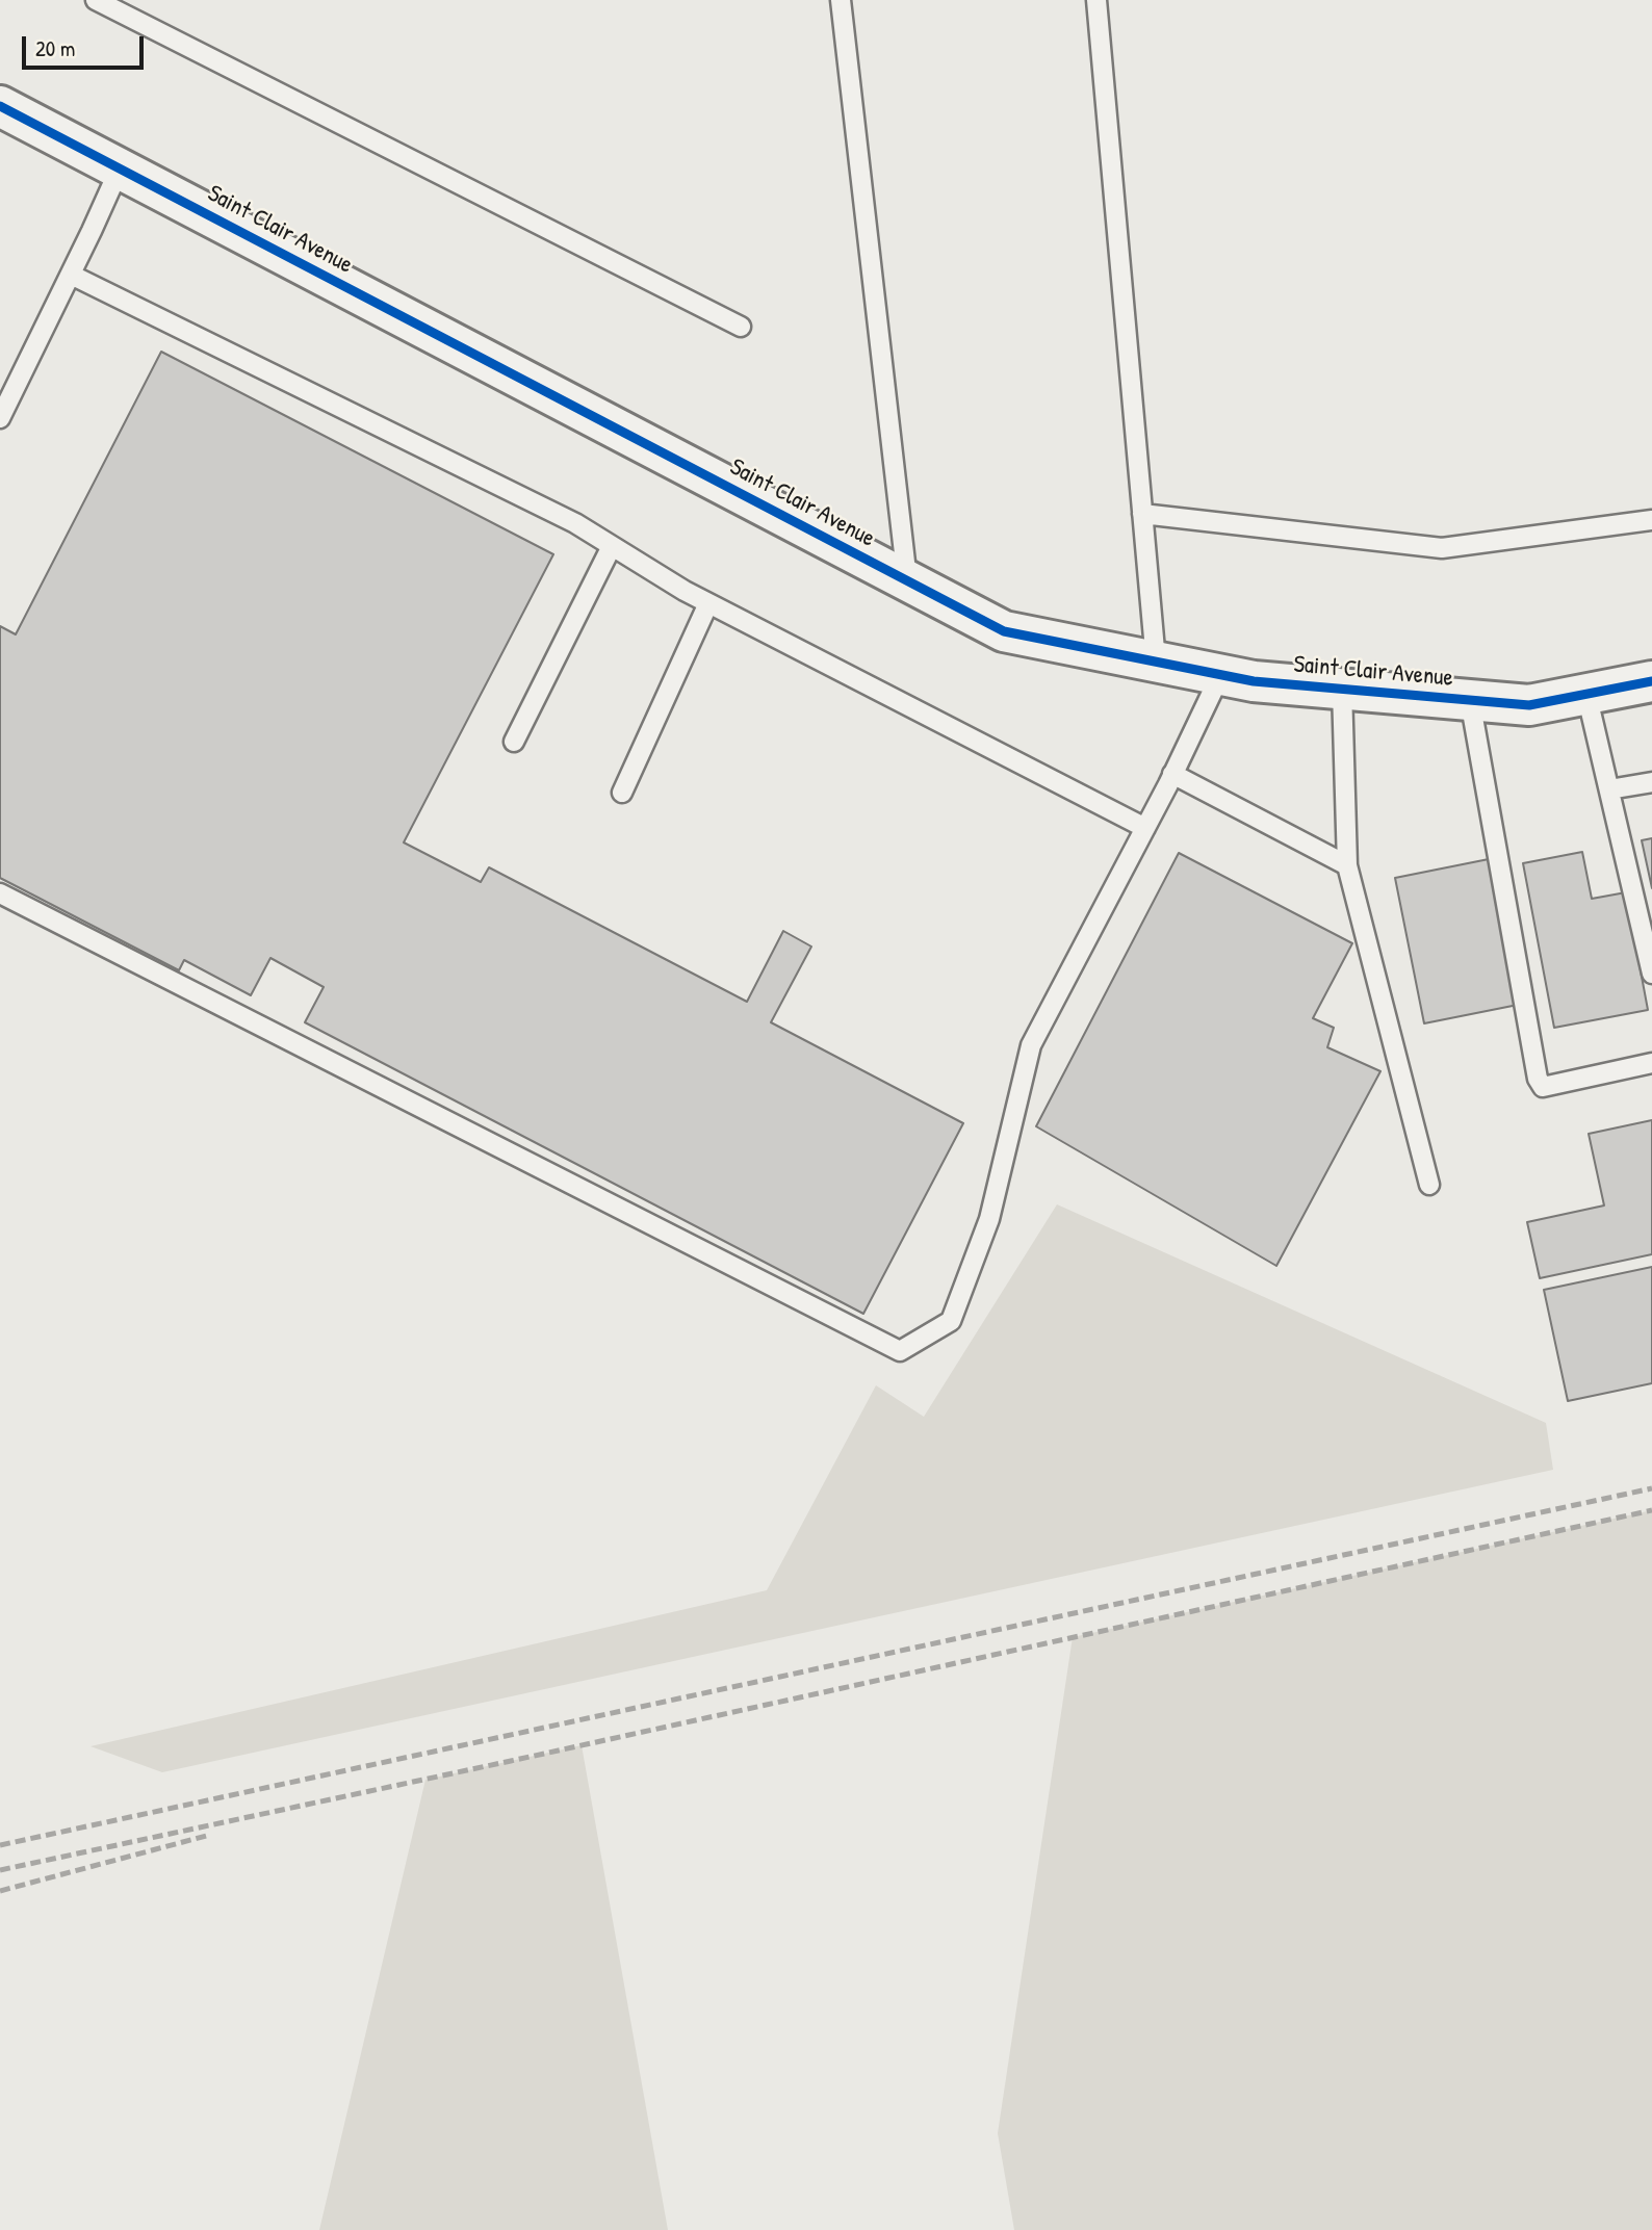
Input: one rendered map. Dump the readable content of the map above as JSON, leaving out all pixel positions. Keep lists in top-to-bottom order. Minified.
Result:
{"streets":{"street":["Saint Clair Avenue"]},"scale_bar":"20 m"}
